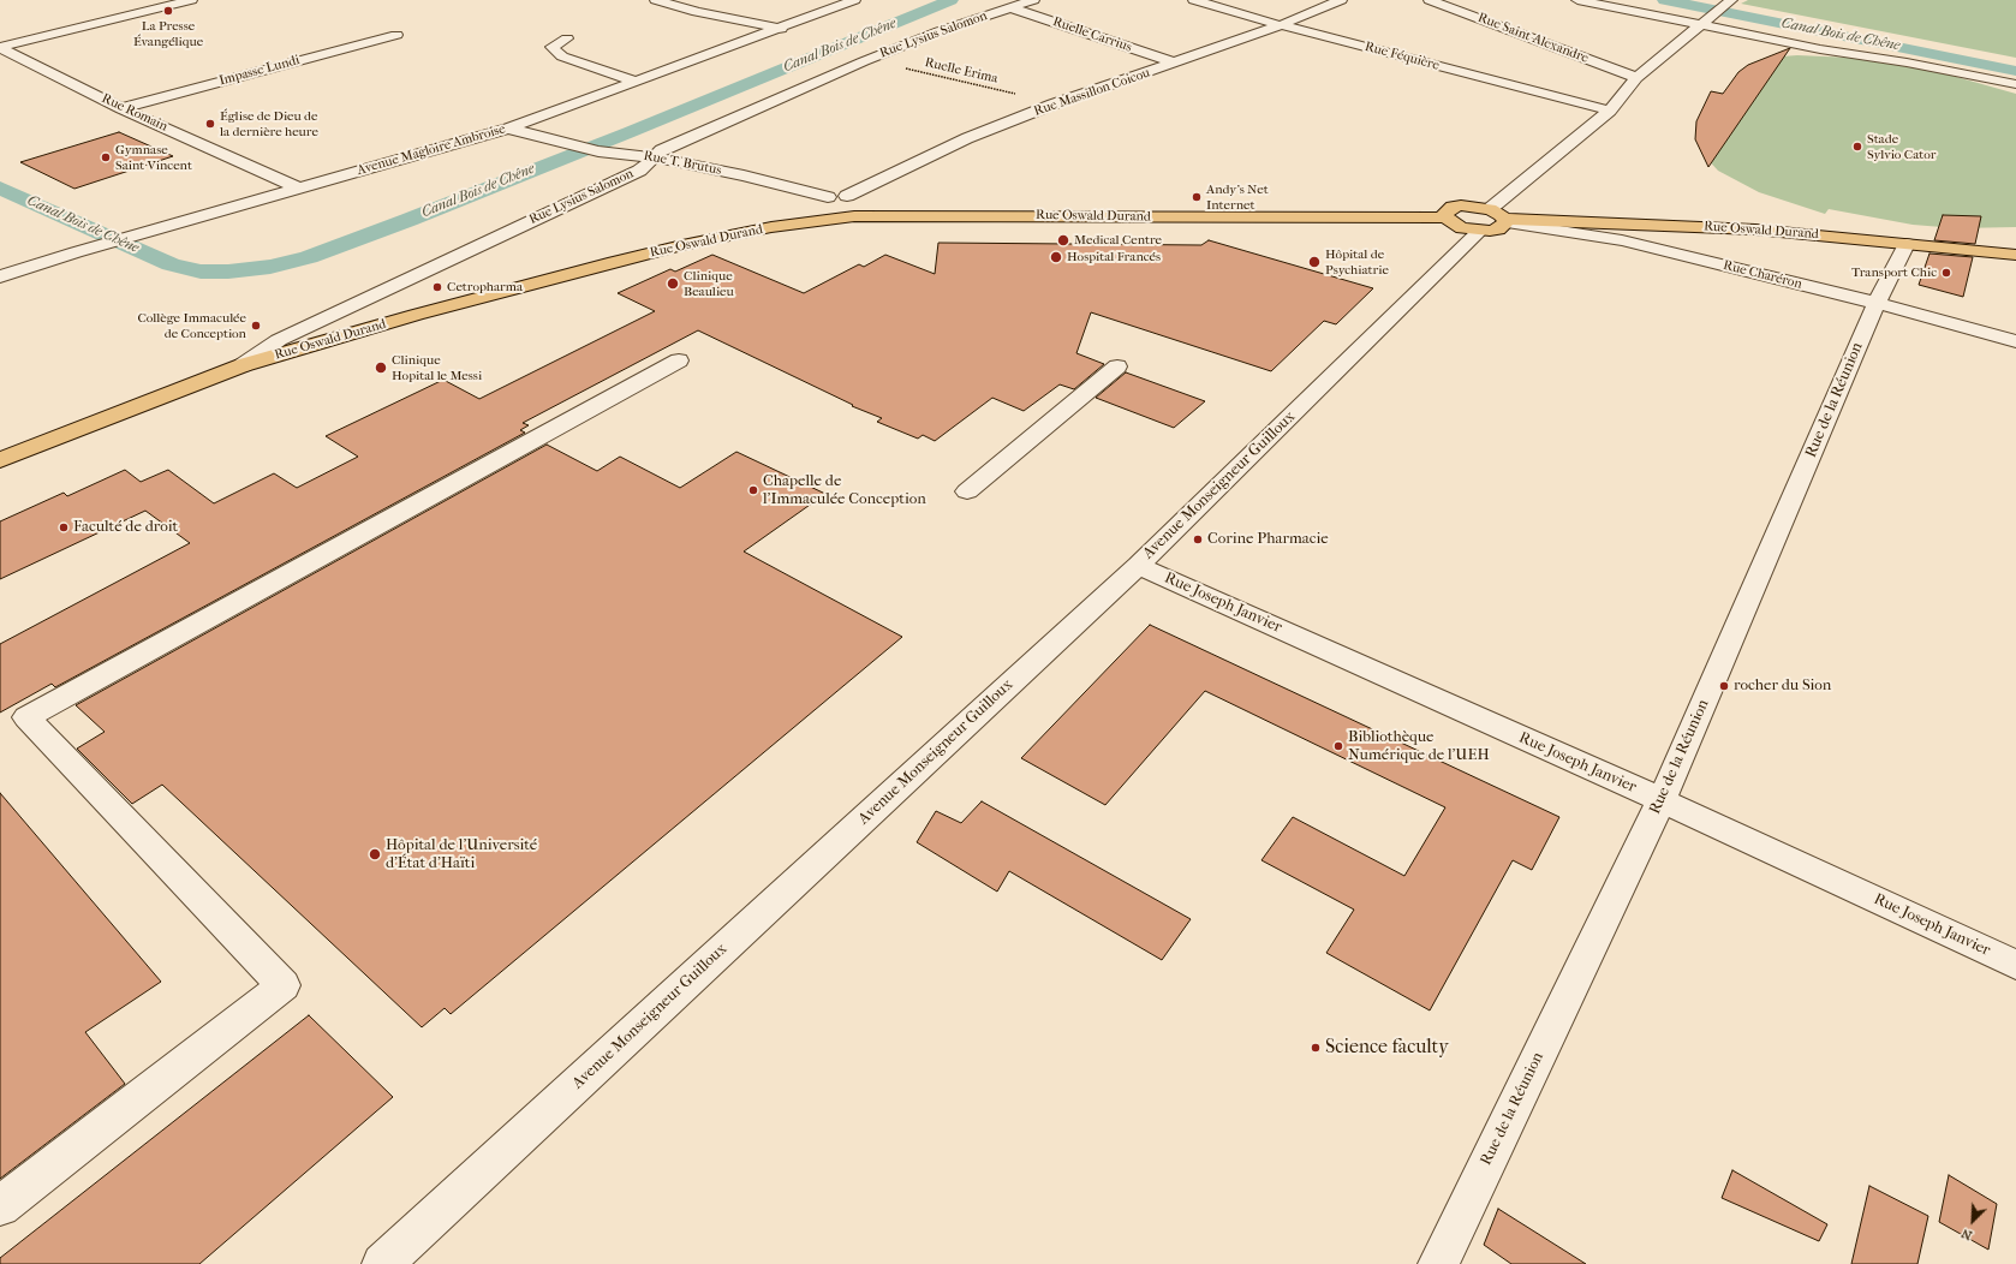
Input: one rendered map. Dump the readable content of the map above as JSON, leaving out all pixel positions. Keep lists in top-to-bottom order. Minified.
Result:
{"streets":{"main road":["Rue Oswald Durand"],"street":["Rue Lysius Salomon","Ruelle Carrius","Rue Saint-Alexandre","Rue Féquière","Impasse Lundi","Rue Massillon Coicou","Rue Romain","Avenue Magloire Ambroise","Rue T. Brutus","Rue Charéron","Rue de la Réunion","Avenue Monseigneur Guilloux","Rue Joseph Janvier"],"path":["Ruelle Erima"]},"crossings":[["Rue Lysius Salomon","Ruelle Carrius"],["Rue Lysius Salomon","Ruelle Erima"],["Rue Lysius Salomon","Rue T. Brutus"],["Rue Lysius Salomon","Rue Oswald Durand"],["Ruelle Carrius","Rue Massillon Coicou"],["Rue Saint-Alexandre","Avenue Monseigneur Guilloux"],["Rue Féquière","Rue Massillon Coicou"],["Rue Féquière","Avenue Monseigneur Guilloux"],["Impasse Lundi","Rue Romain"],["Ruelle Erima","Rue Massillon Coicou"],["Rue Massillon Coicou","Rue T. Brutus"],["Rue Massillon Coicou","Rue Oswald Durand"],["Rue Romain","Avenue Magloire Ambroise"],["Avenue Magloire Ambroise","Rue T. Brutus"],["Rue Oswald Durand","Rue Charéron"],["Rue Oswald Durand","Rue de la Réunion"],["Rue Oswald Durand","Avenue Monseigneur Guilloux"],["Rue Charéron","Rue de la Réunion"],["Rue Charéron","Avenue Monseigneur Guilloux"],["Rue de la Réunion","Rue Joseph Janvier"],["Avenue Monseigneur Guilloux","Rue Joseph Janvier"]],"water":["Canal Bois de Chêne"],"places":["La Presse Évangélique","Église de Dieu de la dernière heure","Stade Sylvio Cator","Gymnase Saint Vincent","Andy’s Net Internet","Medical Centre","Hospital Francés","Hôpital de Psychiatrie","Transport Chic","Clinique Beaulieu","Cetropharma","Collège Immaculée de Conception","Clinique Hopital le Messi","Chapelle de l'Immaculée Conception","Faculté de droit","Corine Pharmacie","rocher du Sion","Bibliothèque Numérique de l'UEH","Hôpital de l'Université d'État d'Haïti","Science faculty"],"north":"bottom left"}
